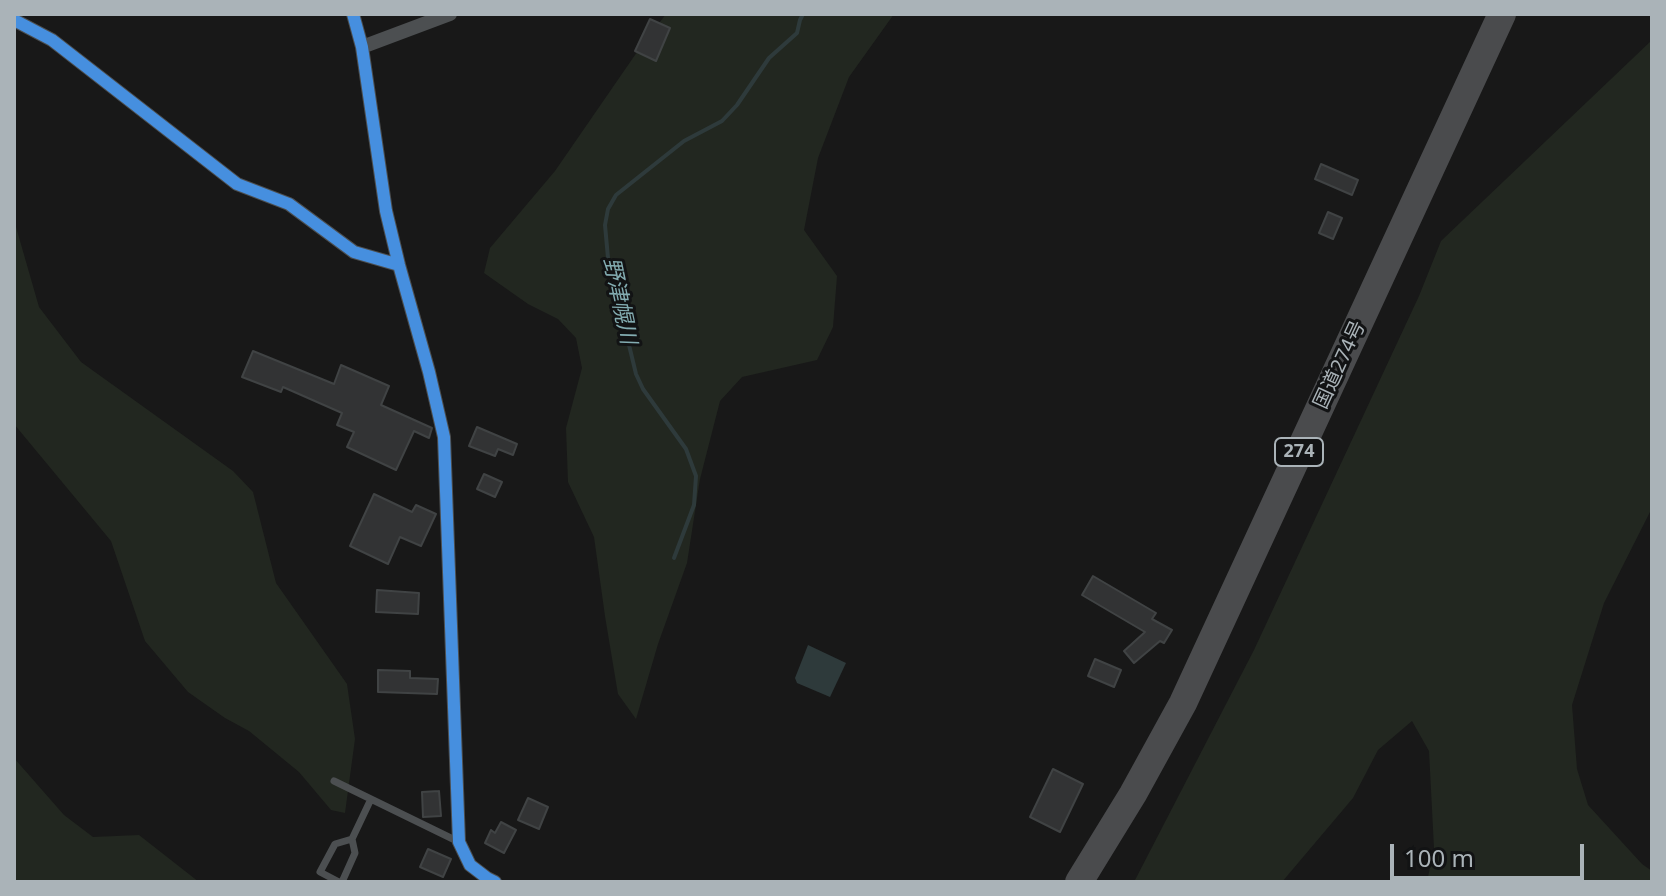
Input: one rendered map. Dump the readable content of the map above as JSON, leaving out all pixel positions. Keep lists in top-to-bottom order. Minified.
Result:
{"streets":{"highway":["国道274号","274"]},"water":["野津幌川"],"scale_bar":"100 m"}
